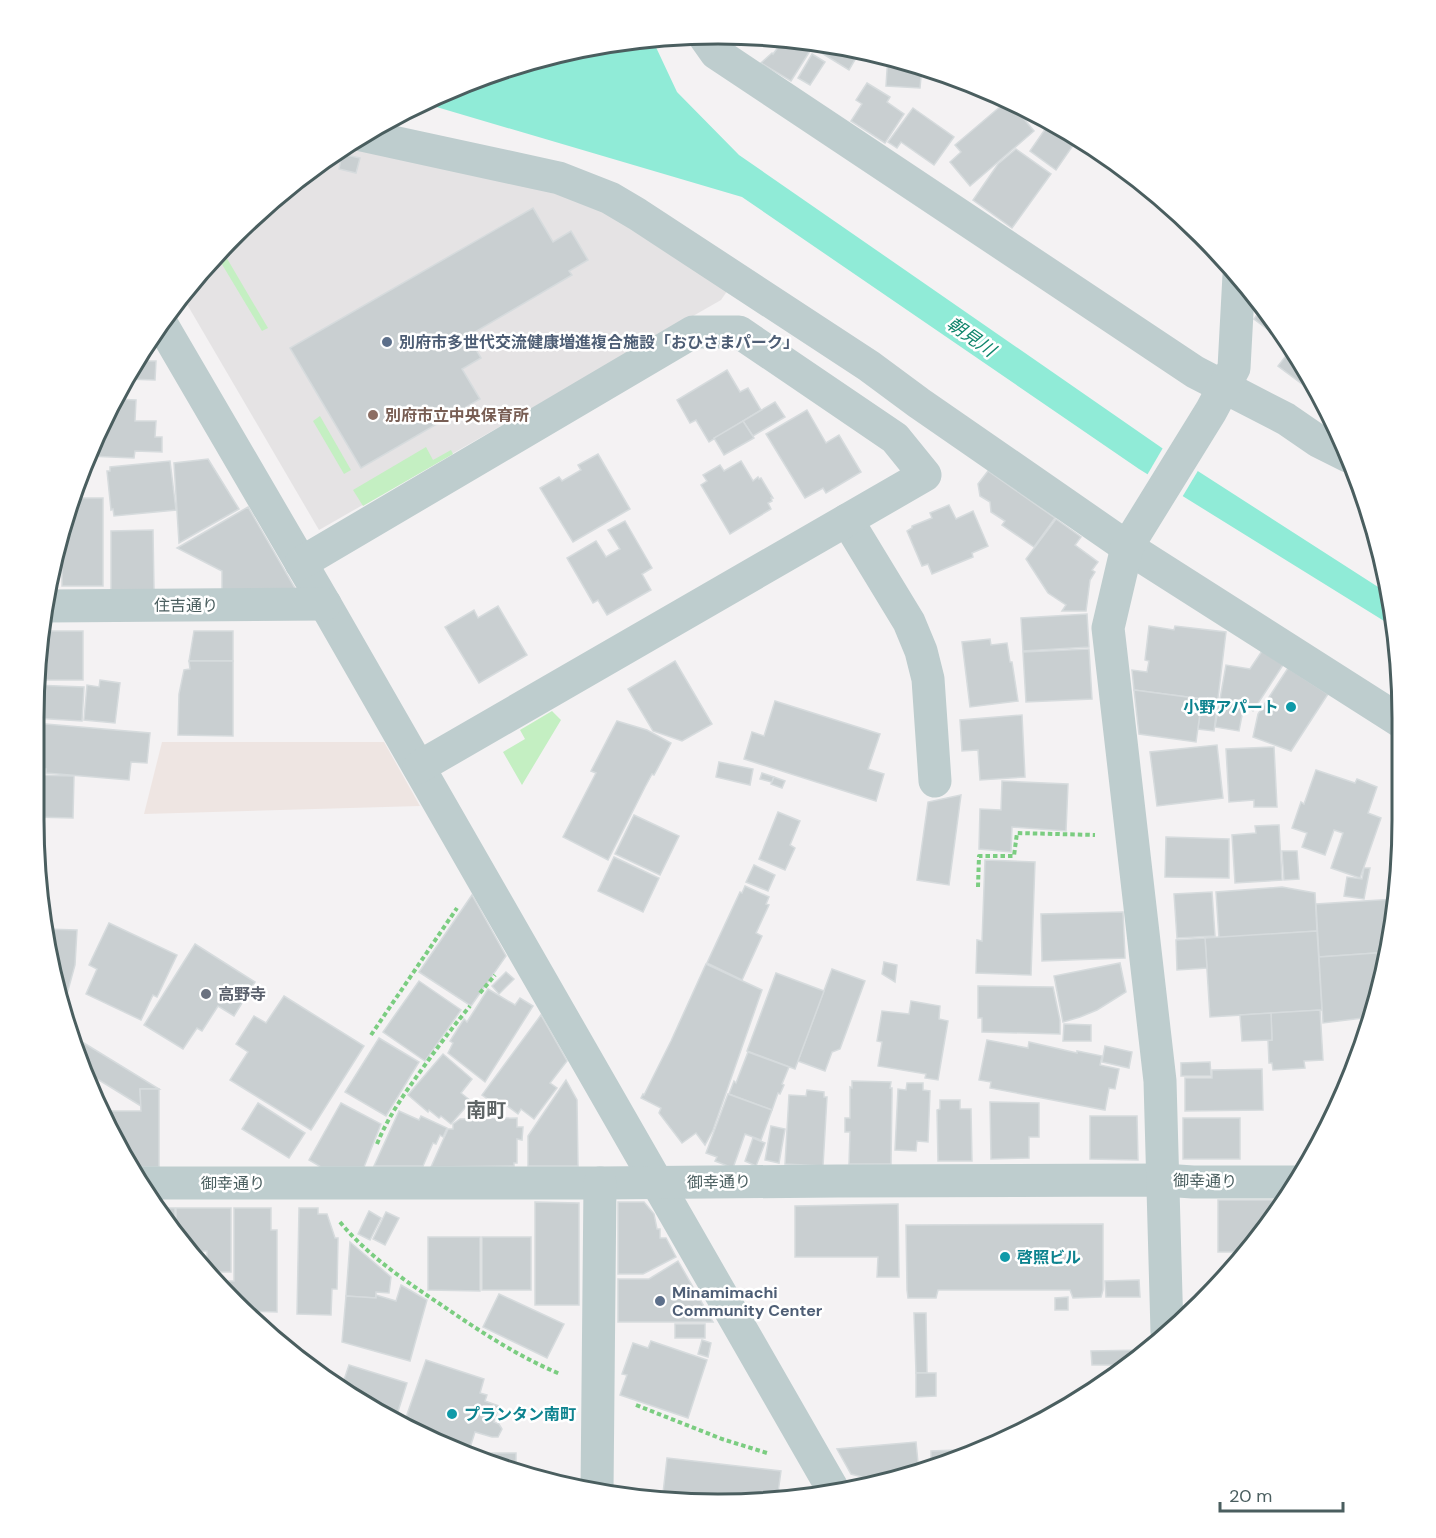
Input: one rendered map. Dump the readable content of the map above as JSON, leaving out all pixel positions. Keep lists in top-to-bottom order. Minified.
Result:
{"streets":{"street":["住吉通り","御幸通り"]},"districts":["南町"],"water":["朝見川"],"places":["別府市多世代交流健康増進複合施設「おひさまパーク」","別府市立中央保育所","小野アパート","高野寺","啓照ビル","Minamimachi Community Center","プランタン南町"],"scale_bar":"20 m"}
